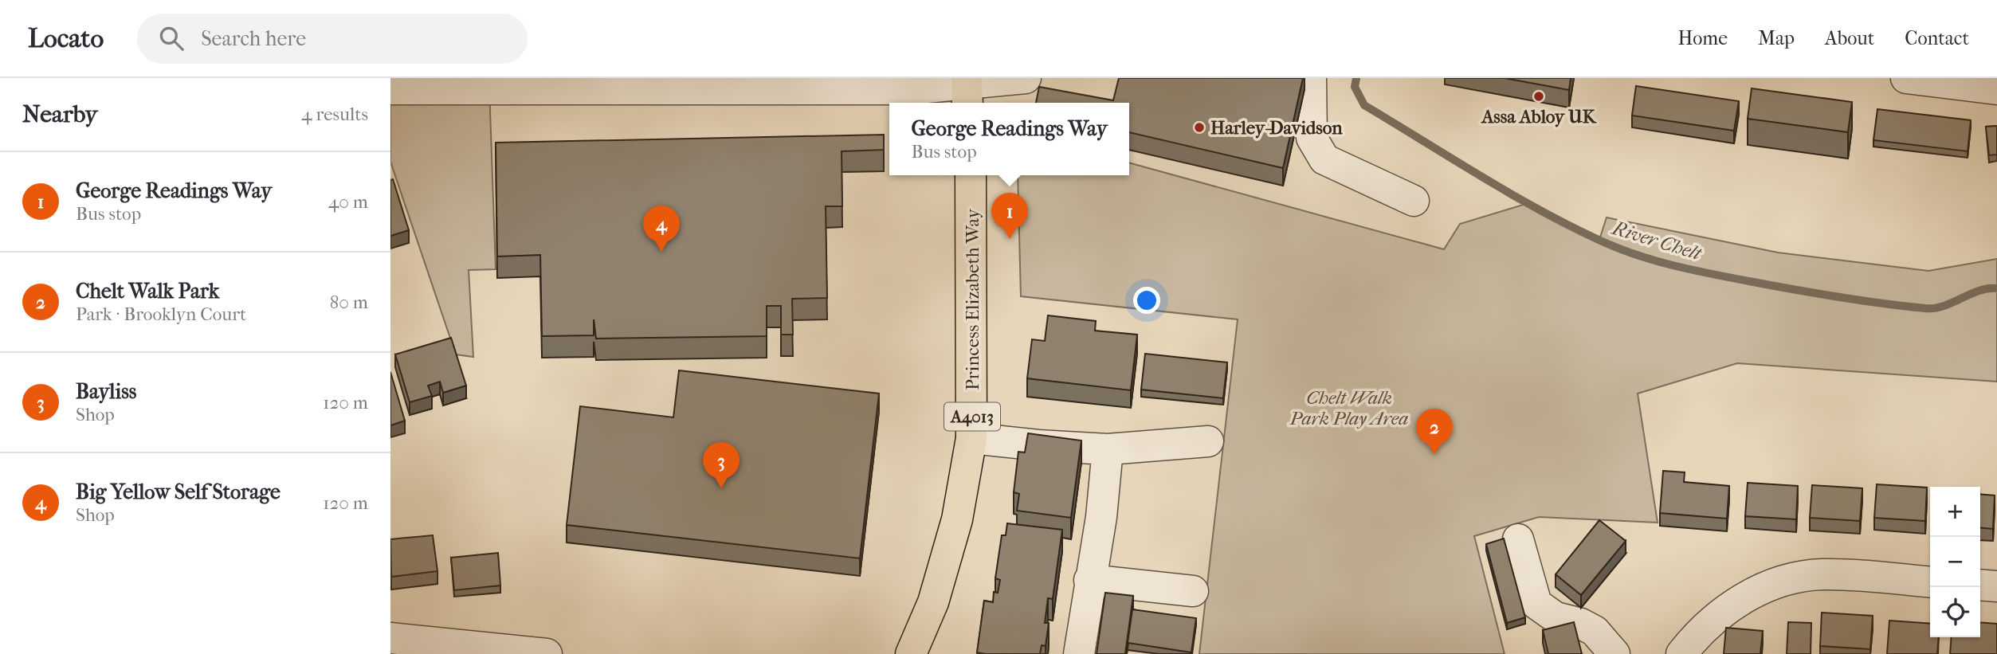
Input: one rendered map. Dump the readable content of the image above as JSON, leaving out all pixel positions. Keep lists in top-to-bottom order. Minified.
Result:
{"streets":{"main road":["Princess Elizabeth Way","A4013"]},"water":["River Chelt"],"parks":["Chelt Walk Park Play Area"],"places":["Assa Abloy UK","Harley-Davidson"],"page":{"header":"Locato","search":"Search here","nav":["Home","Map","About","Contact"],"heading":["Nearby","4 results"],"popup":["George Readings Way","Bus stop"],"list":[{"mark":"1","name":"George Readings Way","note":"Bus stop","value":"40 m"},{"mark":"2","name":"Chelt Walk Park","note":"Park · Brooklyn Court","value":"80 m"},{"mark":"3","name":"Bayliss","note":"Shop","value":"120 m"},{"mark":"4","name":"Big Yellow Self Storage","note":"Shop","value":"120 m"}],"pins":["1","4","2","3"],"map_buttons":["+","−"]}}
